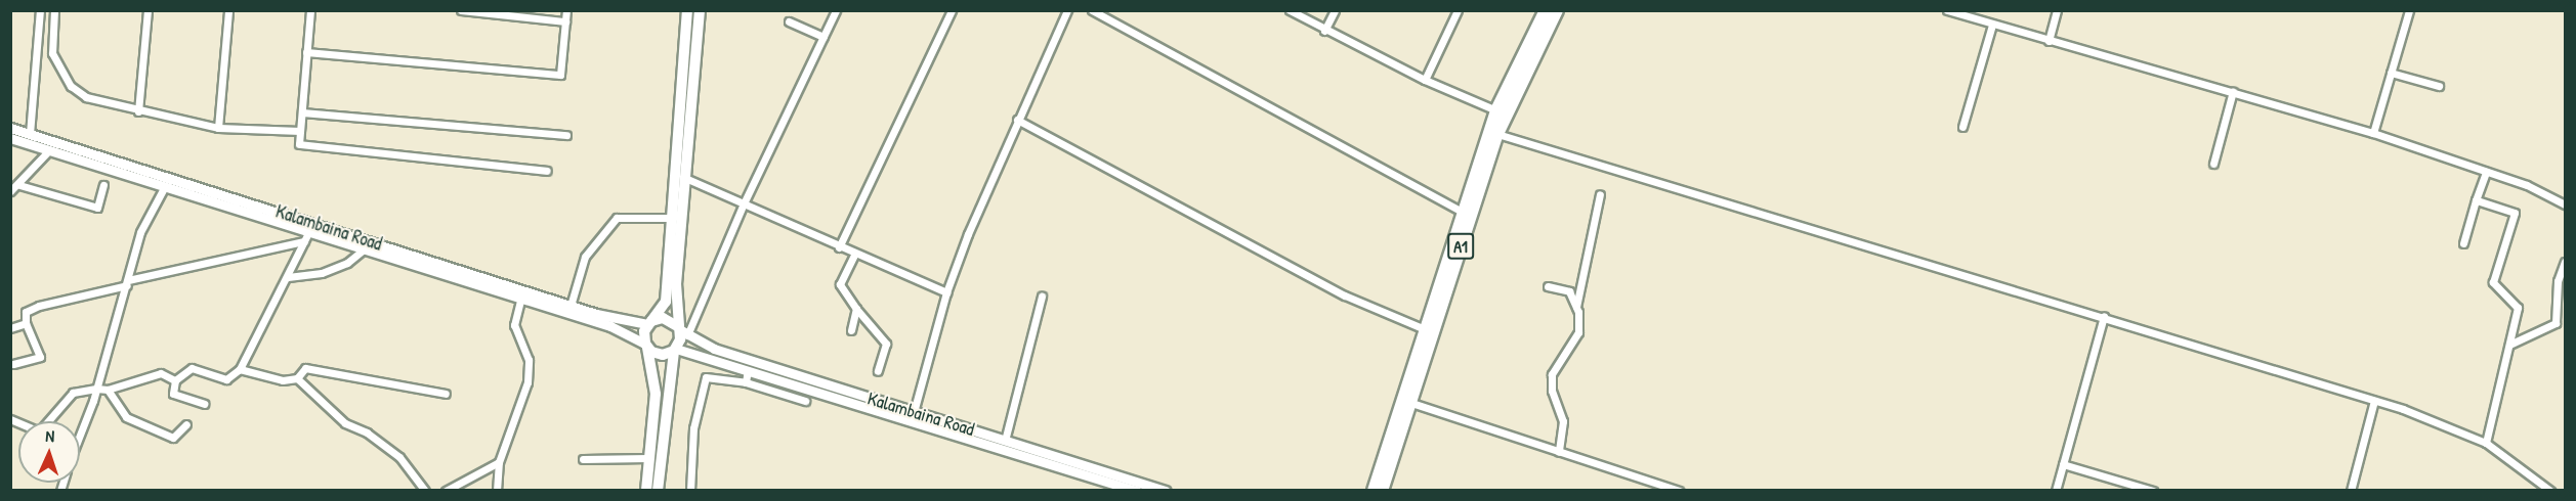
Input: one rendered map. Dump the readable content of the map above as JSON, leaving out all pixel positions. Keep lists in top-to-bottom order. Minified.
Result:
{"streets":{"highway":["A1"],"main road":["Kalambaina Road"]},"north":"top"}
